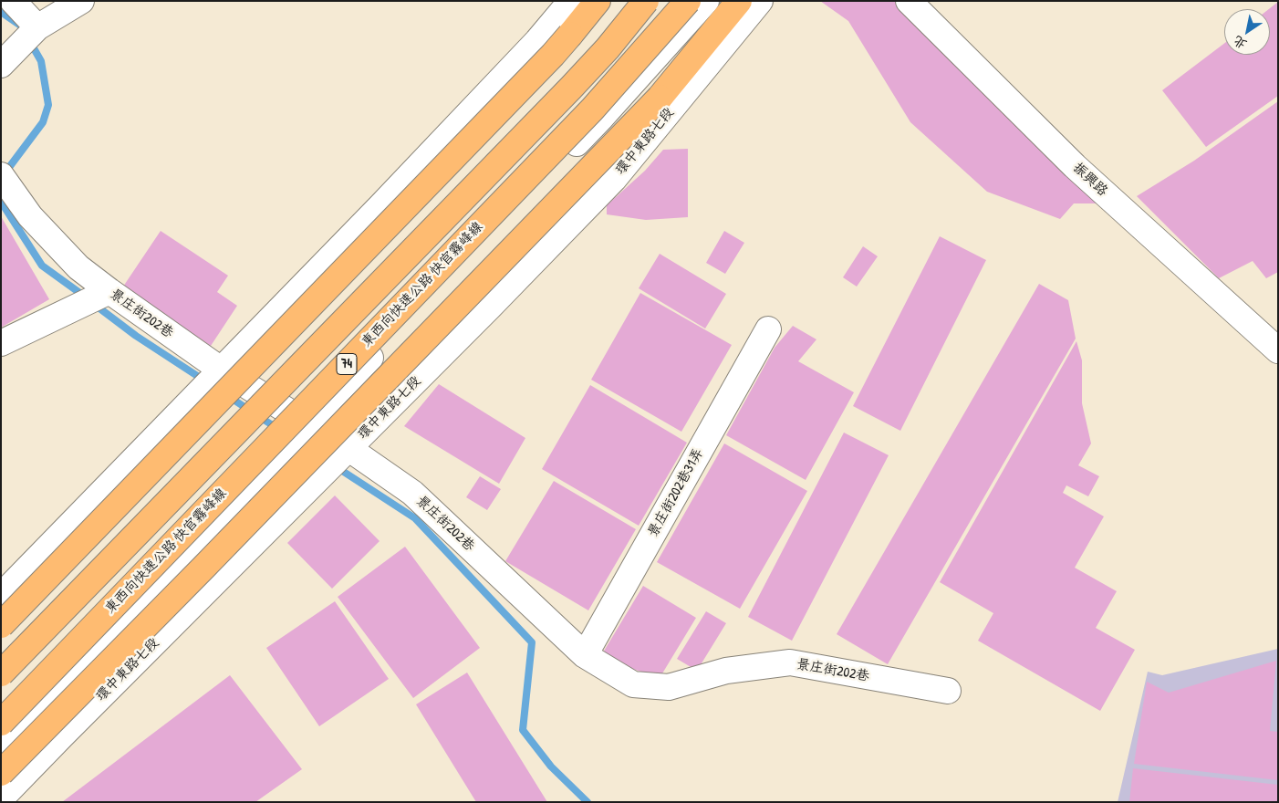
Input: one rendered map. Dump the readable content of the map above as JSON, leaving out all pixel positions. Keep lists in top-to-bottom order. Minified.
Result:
{"streets":{"highway":["東西向快速公路 快官霧峰線","74"],"street":["環中東路七段","振興路","景庄街202巷","景庄街202巷31弄"]},"crossings":[["環中東路七段","景庄街202巷"],["景庄街202巷","景庄街202巷31弄"]],"north":"bottom left"}
